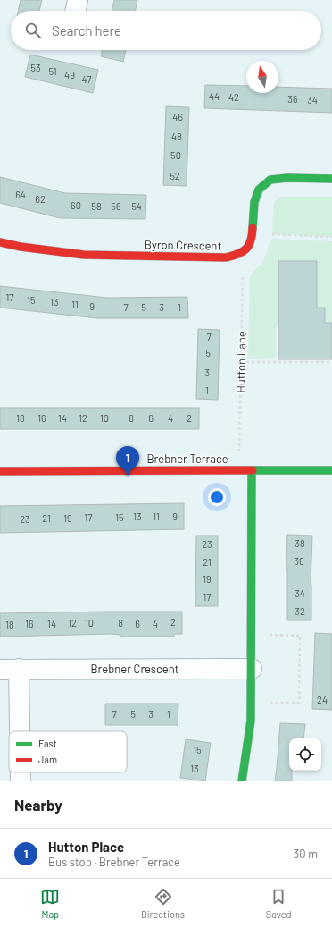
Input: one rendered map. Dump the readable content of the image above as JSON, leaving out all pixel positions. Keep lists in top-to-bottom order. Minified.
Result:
{"streets":{"street":["Byron Crescent","Brebner Terrace","Brebner Crescent"],"path":["Hutton Lane"]},"crossings":[["Byron Crescent","Hutton Lane"],["Hutton Lane","Brebner Terrace"]],"house_numbers":["53","51","49","47","44","42","36","34","46","48","50","52","64","62","60","58","56","54","17","15","13","11","9","7","5","3","1","7","5","3","1","18","16","14","12","10","8","6","4","2","13","11","9","17","15","21","19","23","38","23","36","21","19","34","17","32","2","12","10","8","16","14","6","4","18","24","7","5","3","1","15","13"],"legend":["Fast","Jam"],"north":"top","page":{"search":"Search here","pins":"1","heading":"Nearby","list":[{"mark":"1","name":"Hutton Place","note":"Bus stop · Brebner Terrace","value":"30 m"}],"nav":["Map","Directions","Saved"]}}
